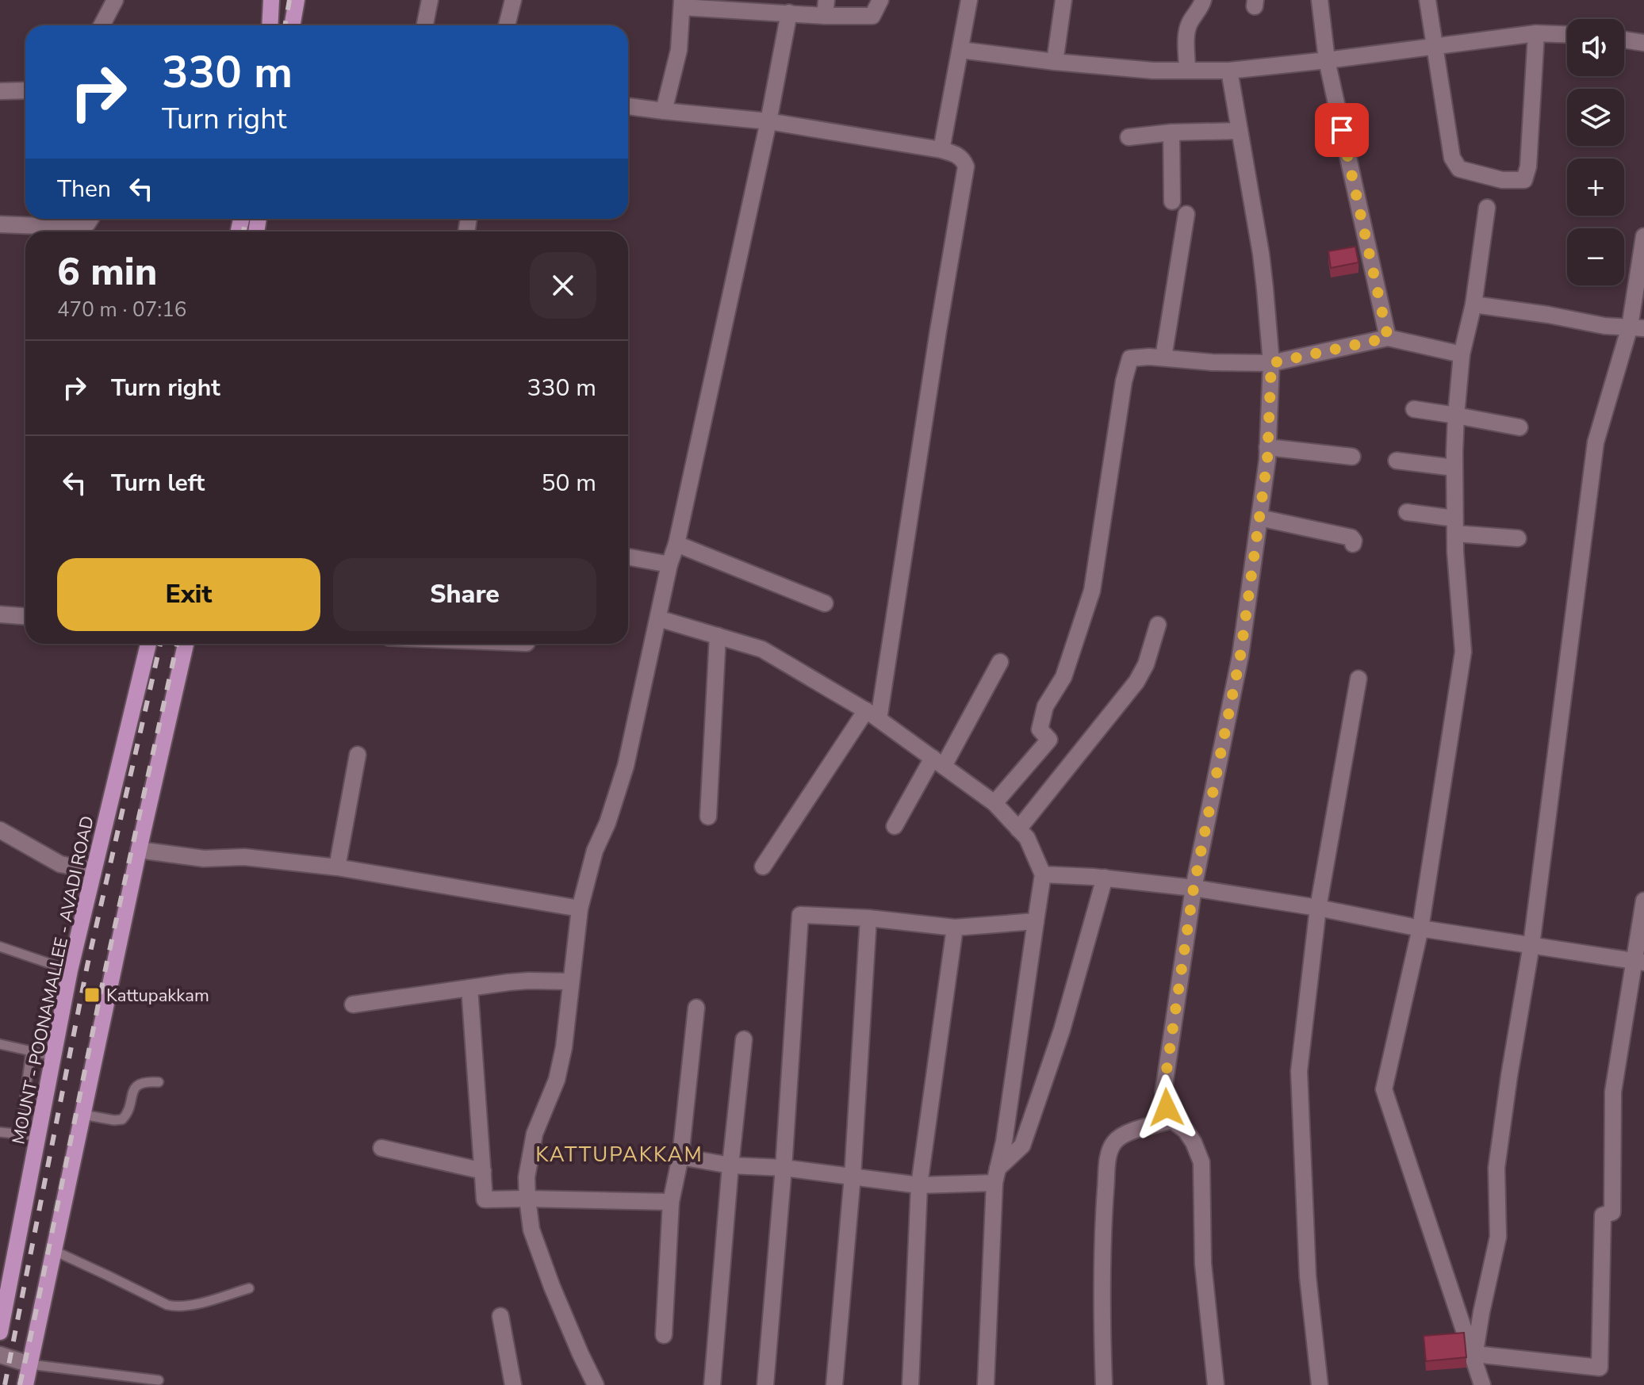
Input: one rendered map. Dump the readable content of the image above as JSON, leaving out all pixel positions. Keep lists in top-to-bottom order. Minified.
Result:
{"streets":{"main road":["MOUNT - POONAMALLEE - AVADI ROAD"]},"districts":["KATTUPAKKAM"],"places":{"transit":["Kattupakkam"]},"page":{"map_buttons":["+","−"],"turn":["330 m","Turn right"],"then":"Then","heading":["6 min","470 m · 07:16"],"list":[{"name":"Turn right","value":"330 m"},{"name":"Turn left","value":"50 m"}],"buttons":["Exit","Share"]}}
